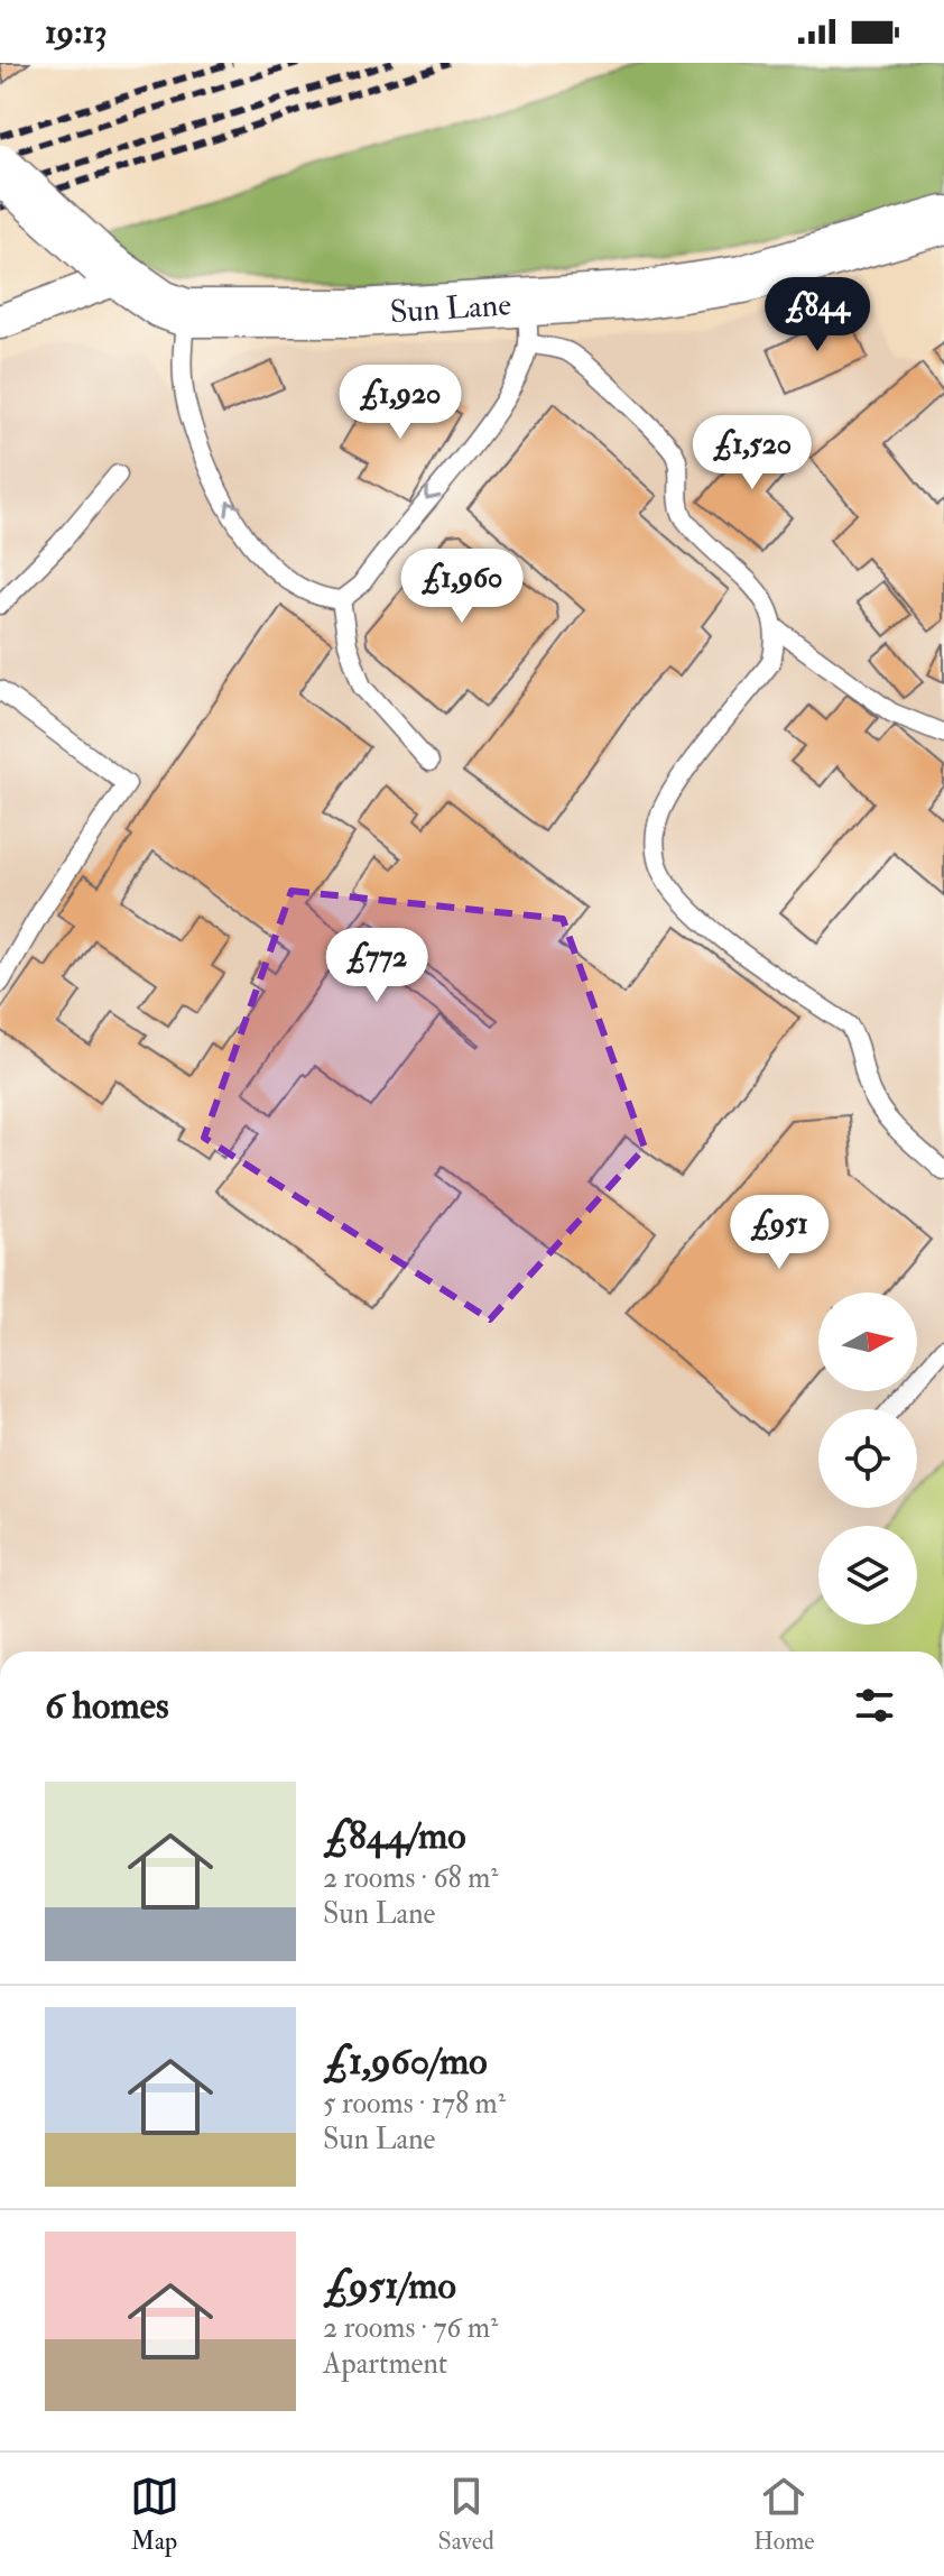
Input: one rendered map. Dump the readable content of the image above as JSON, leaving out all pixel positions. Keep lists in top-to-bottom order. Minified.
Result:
{"streets":{"street":["Sun Lane"]},"north":"right","page":{"status":"19:13","price":["£844","£1,920","£1,520","£1,960","£772","£951"],"heading":"6 homes","list":[{"name":"£844/mo","note":"2 rooms · 68 m² · Sun Lane"},{"name":"£1,960/mo","note":"5 rooms · 178 m² · Sun Lane"},{"name":"£951/mo","note":"2 rooms · 76 m² · Apartment"}],"tabs":["Map","Saved","Home"]}}
